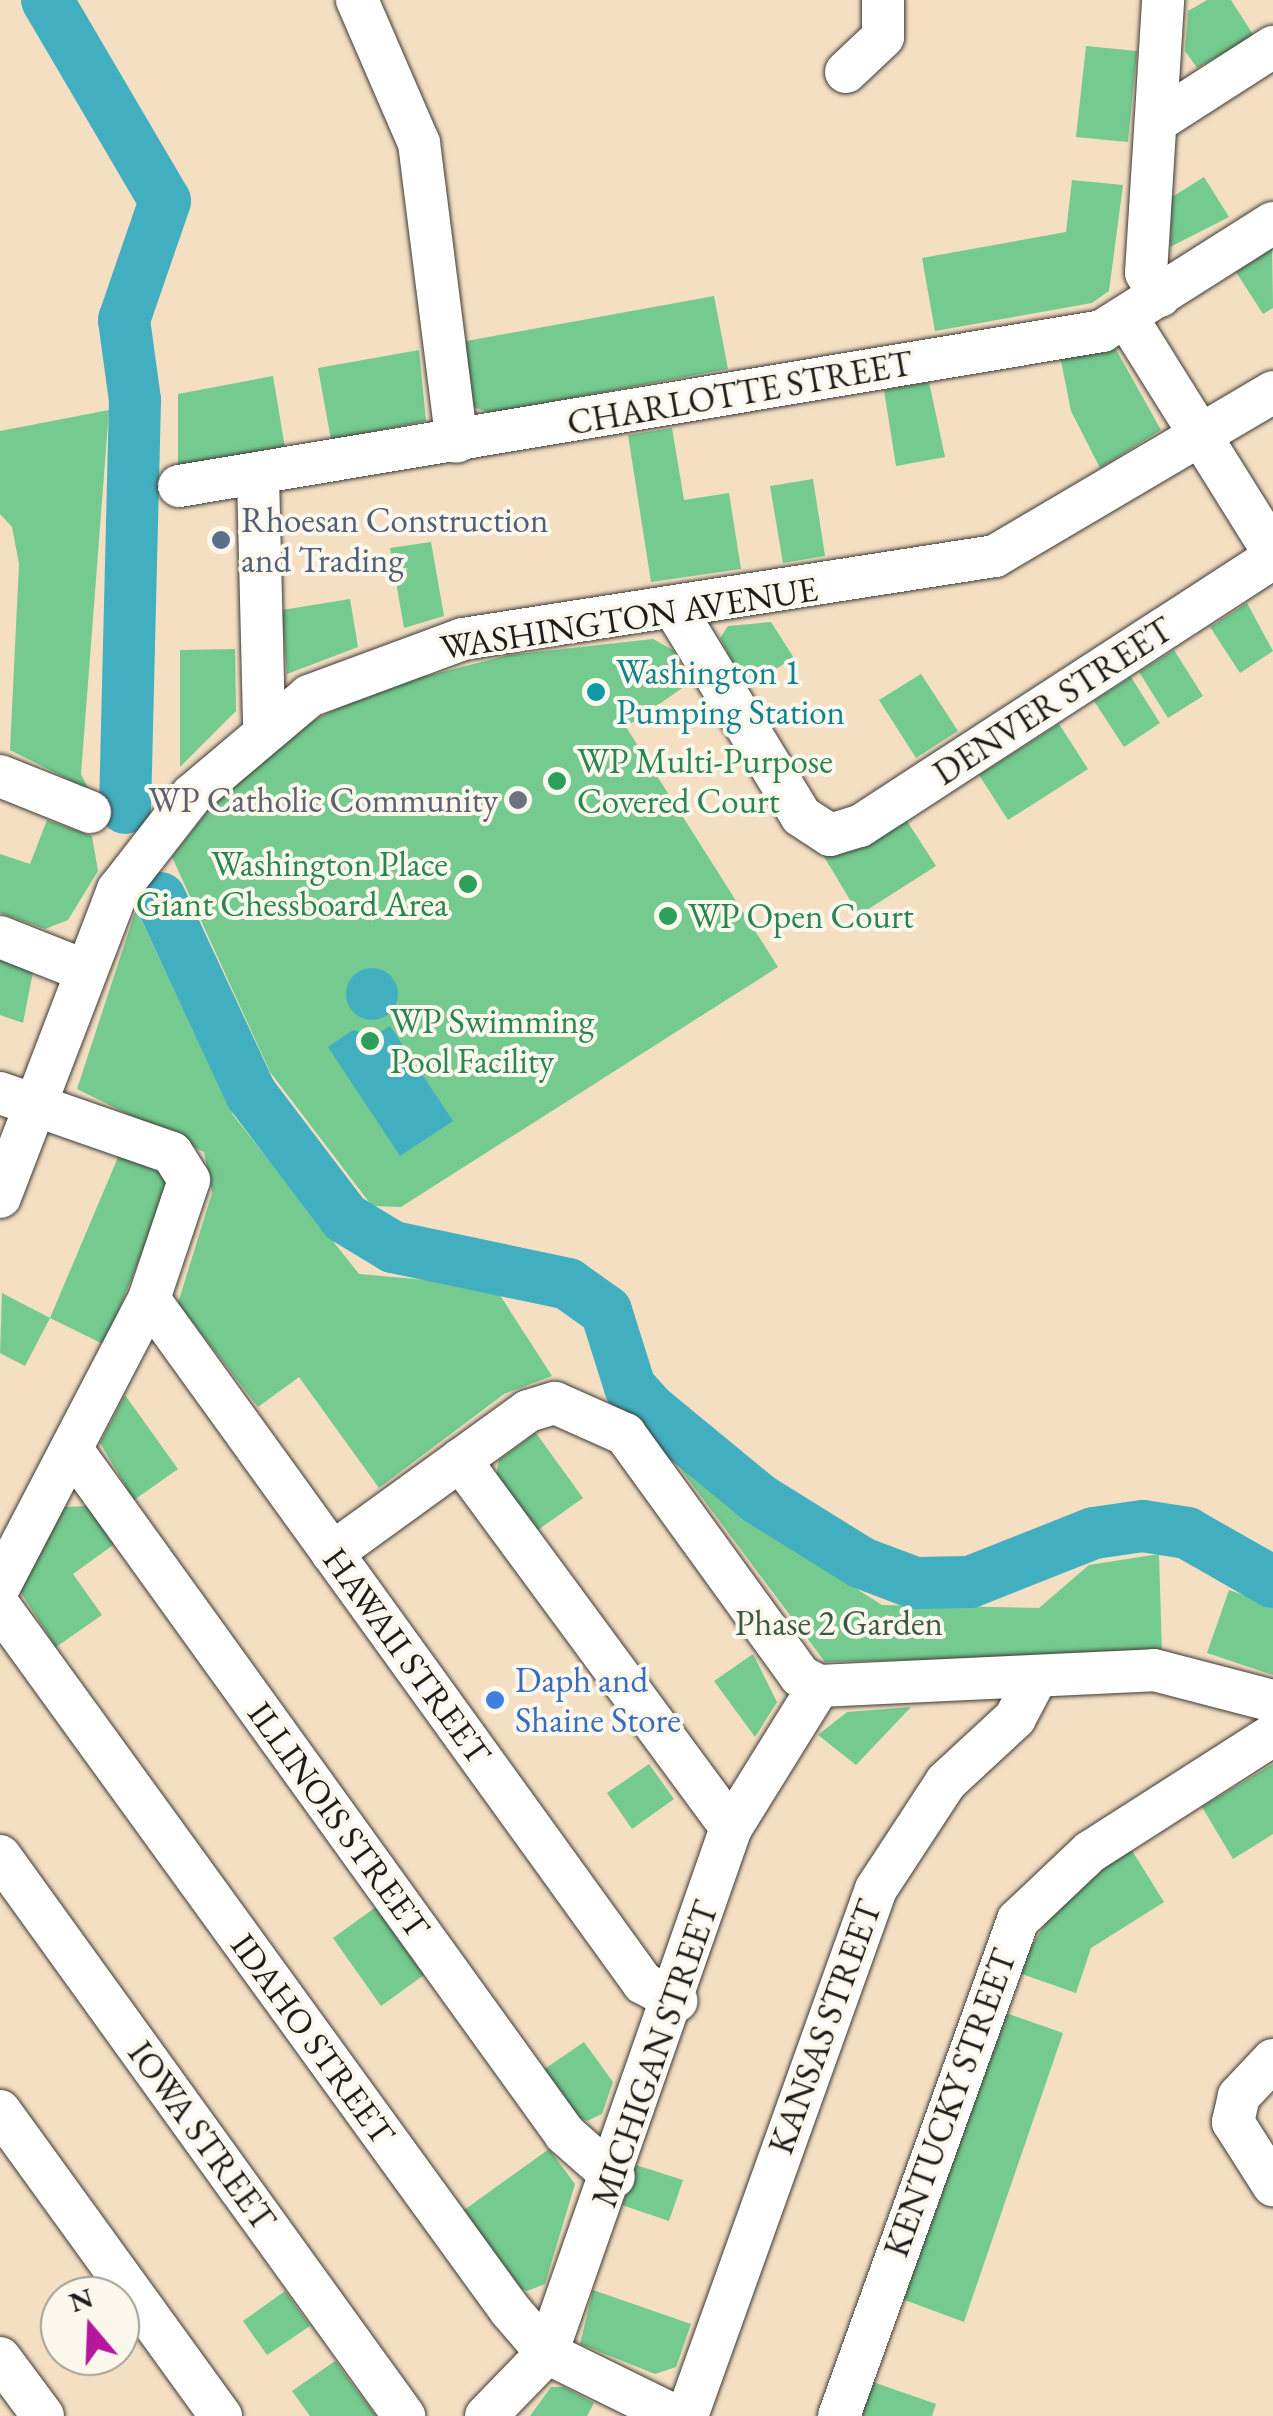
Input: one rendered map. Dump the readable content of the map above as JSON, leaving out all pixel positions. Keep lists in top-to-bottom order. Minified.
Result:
{"streets":{"street":["CHARLOTTE STREET","WASHINGTON AVENUE","DENVER STREET","HAWAII STREET","ILLINOIS STREET","KANSAS STREET","IDAHO STREET","MICHIGAN STREET","KENTUCKY STREET","IOWA STREET"]},"crossings":[["WASHINGTON AVENUE","DENVER STREET"],["HAWAII STREET","MICHIGAN STREET"],["ILLINOIS STREET","MICHIGAN STREET"],["IDAHO STREET","MICHIGAN STREET"]],"parks":["Phase 2 Garden"],"places":["Rhoesan Construction and Trading","Washington 1 Pumping Station","WP Multi-Purpose Covered Court","WP Catholic Community","Washington Place Giant Chessboard Area","WP Open Court","WP Swimming Pool Facility","Daph and Shaine Store"],"north":"top"}
